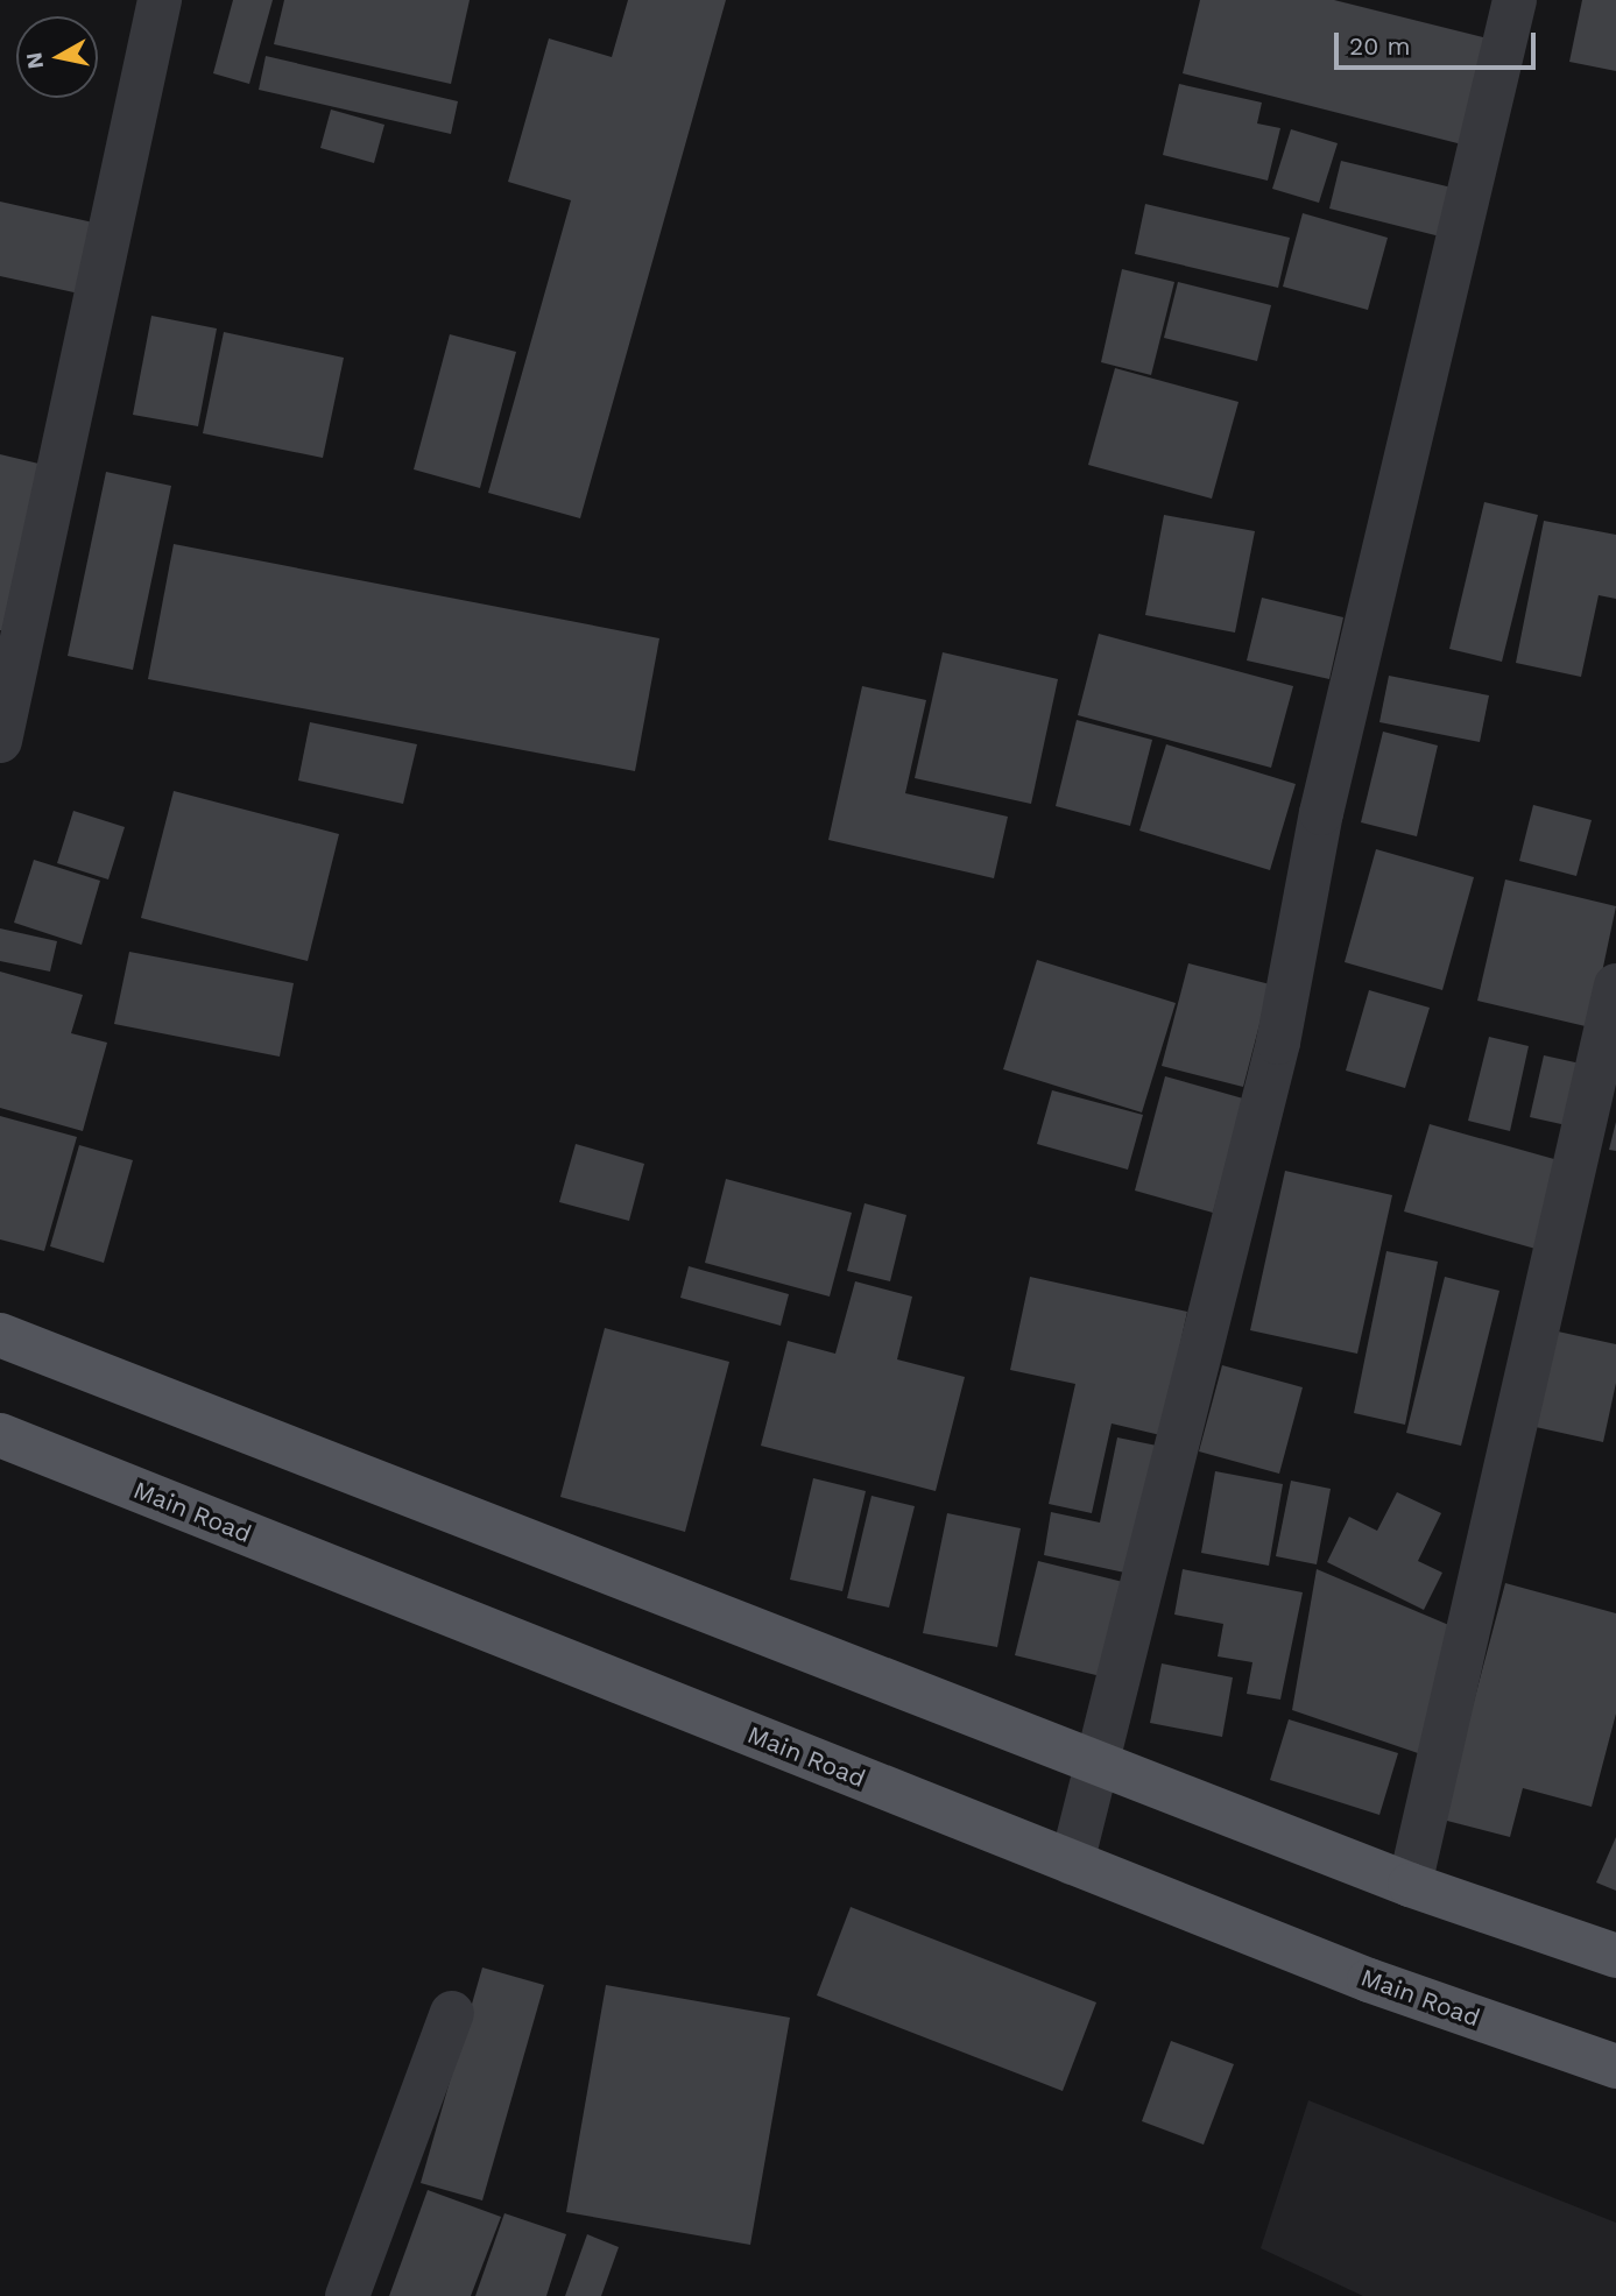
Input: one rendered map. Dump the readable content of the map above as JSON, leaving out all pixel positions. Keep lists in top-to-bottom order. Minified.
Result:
{"streets":{"main road":["Main Road"]},"scale_bar":"20 m","north":"left"}
